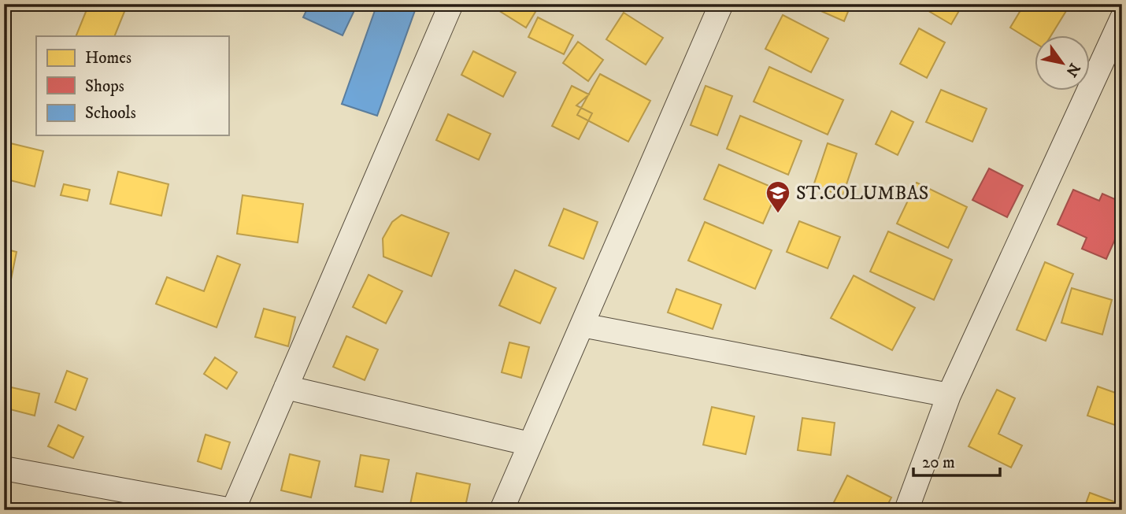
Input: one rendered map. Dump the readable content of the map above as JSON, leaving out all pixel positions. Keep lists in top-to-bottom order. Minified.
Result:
{"places":{"school or university":["ST.COLUMBAS"]},"legend":["Homes","Shops","Schools"],"scale_bar":"20 m","north":"bottom right"}
